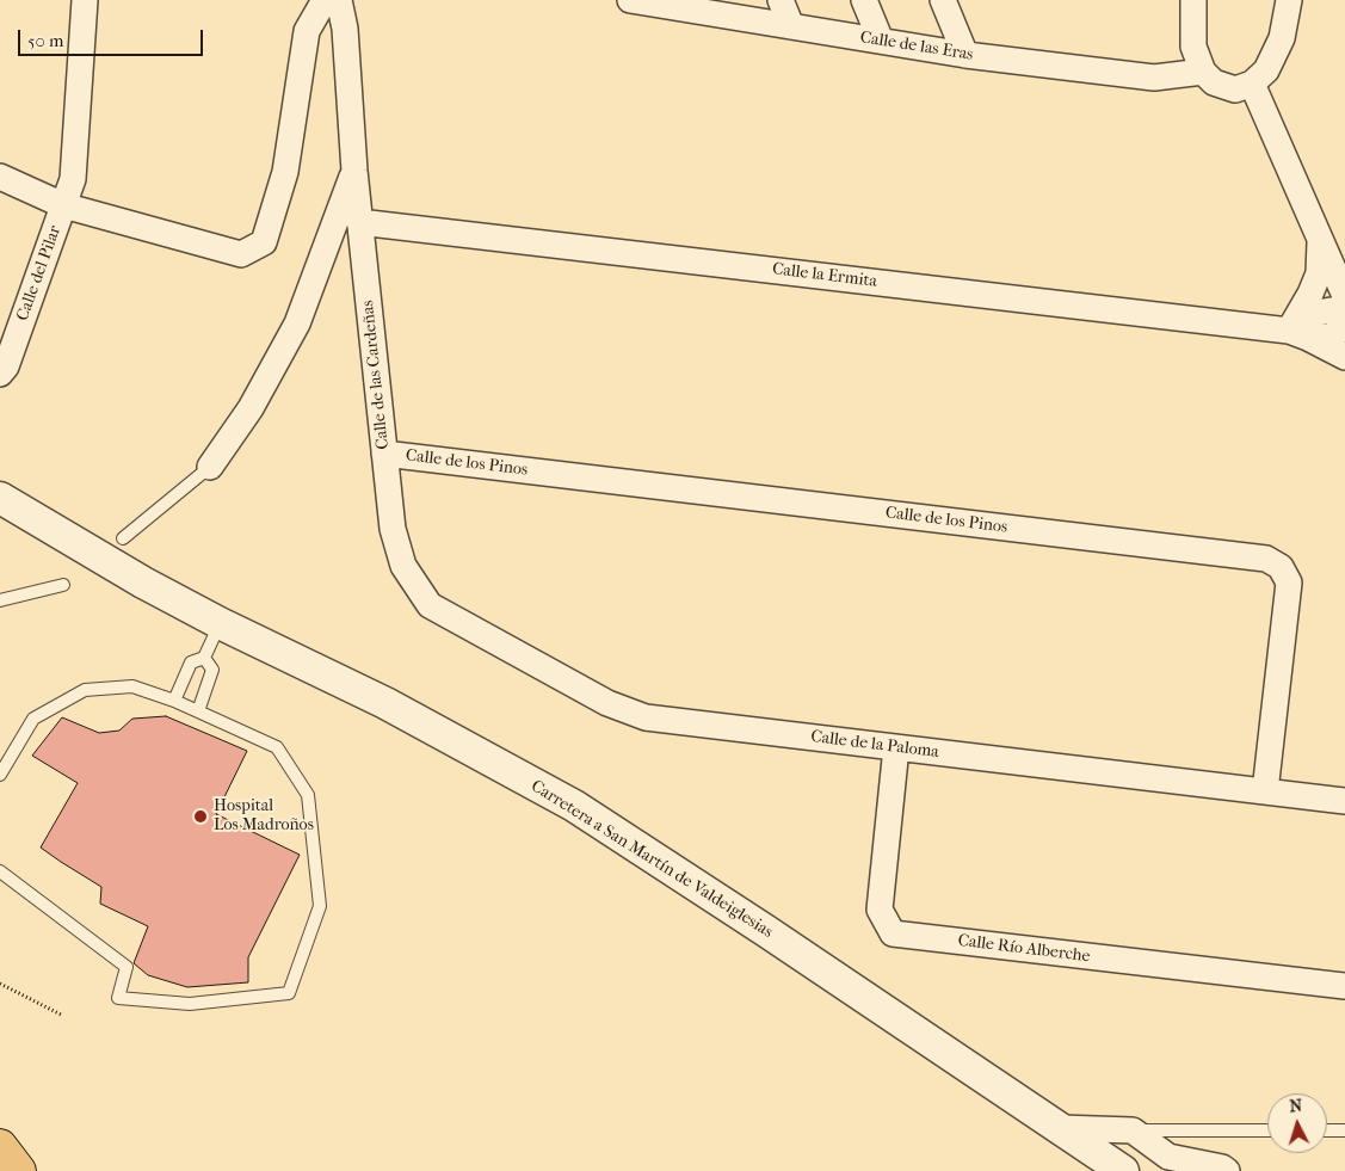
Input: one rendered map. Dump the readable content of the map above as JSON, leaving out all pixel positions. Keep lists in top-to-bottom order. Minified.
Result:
{"streets":{"street":["Calle de las Eras","Calle del Pilar","Calle la Ermita","Calle de las Cardeñas","Calle de los Pinos","Calle de la Paloma","Carretera a San Martín de Valdeiglesias","Calle Río Alberche"]},"crossings":[["Calle la Ermita","Calle de las Cardeñas"],["Calle de las Cardeñas","Calle de los Pinos"],["Calle de las Cardeñas","Calle de la Paloma"],["Calle de los Pinos","Calle de la Paloma"],["Calle de la Paloma","Calle Río Alberche"]],"places":["Hospital Los Madroños"],"scale_bar":"50 m","north":"top"}
